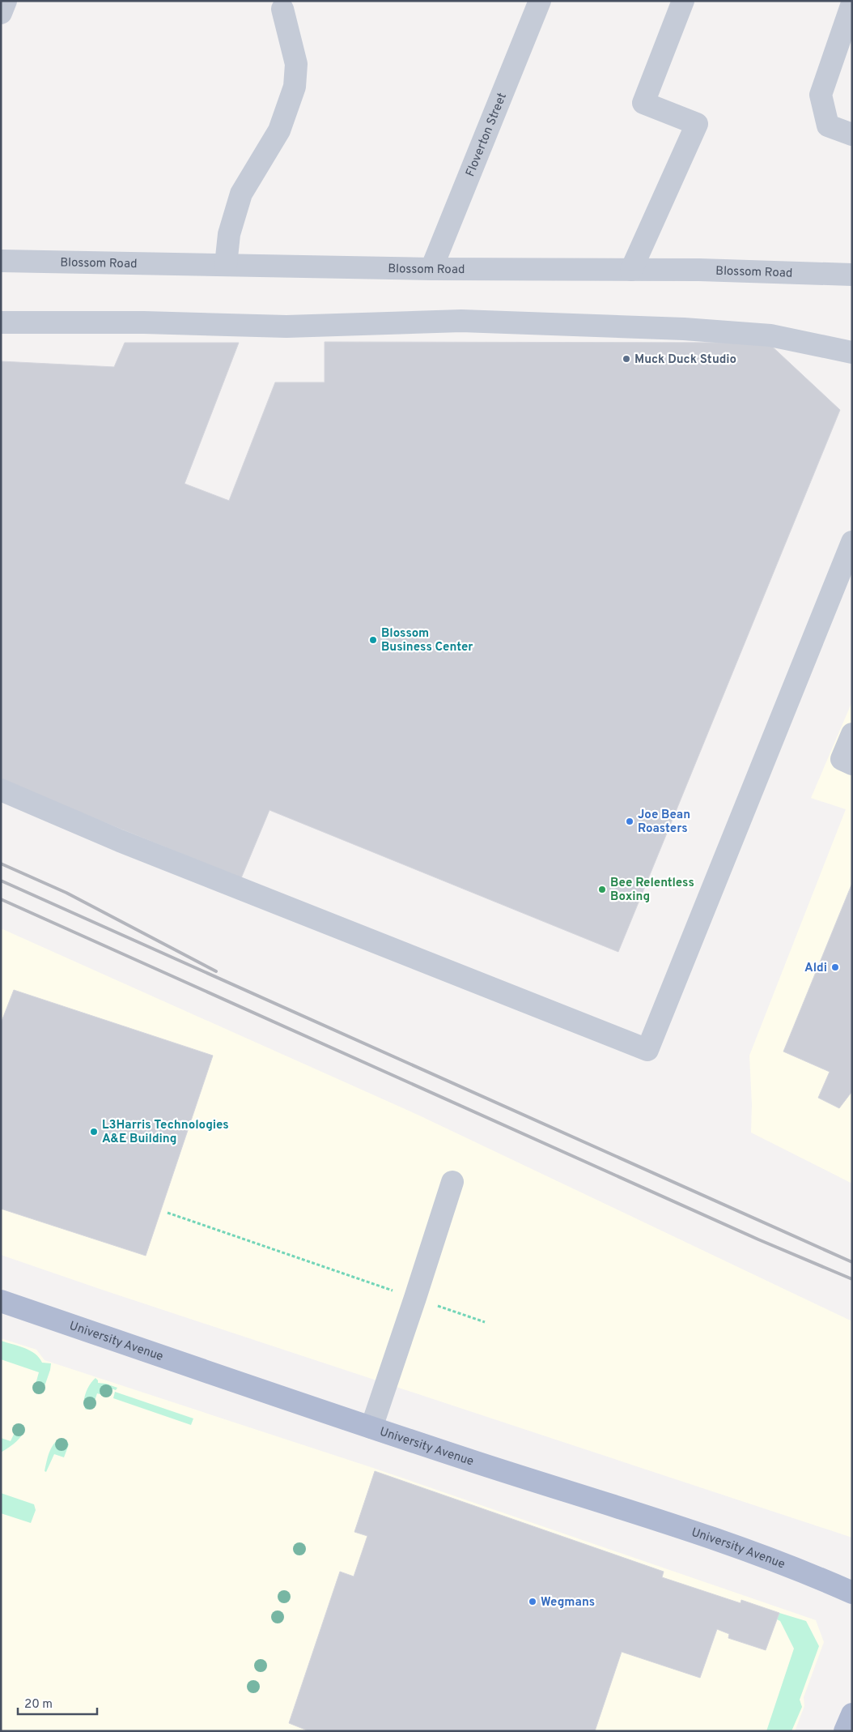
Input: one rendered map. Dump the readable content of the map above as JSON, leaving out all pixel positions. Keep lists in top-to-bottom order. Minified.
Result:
{"streets":{"main road":["University Avenue"],"street":["Floverton Street","Blossom Road"]},"crossings":[["Floverton Street","Blossom Road"]],"places":["Muck Duck Studio","Blossom Business Center","Joe Bean Roasters","Bee Relentless Boxing","Aldi","L3Harris Technologies A&E Building","Wegmans"],"scale_bar":"20 m"}
